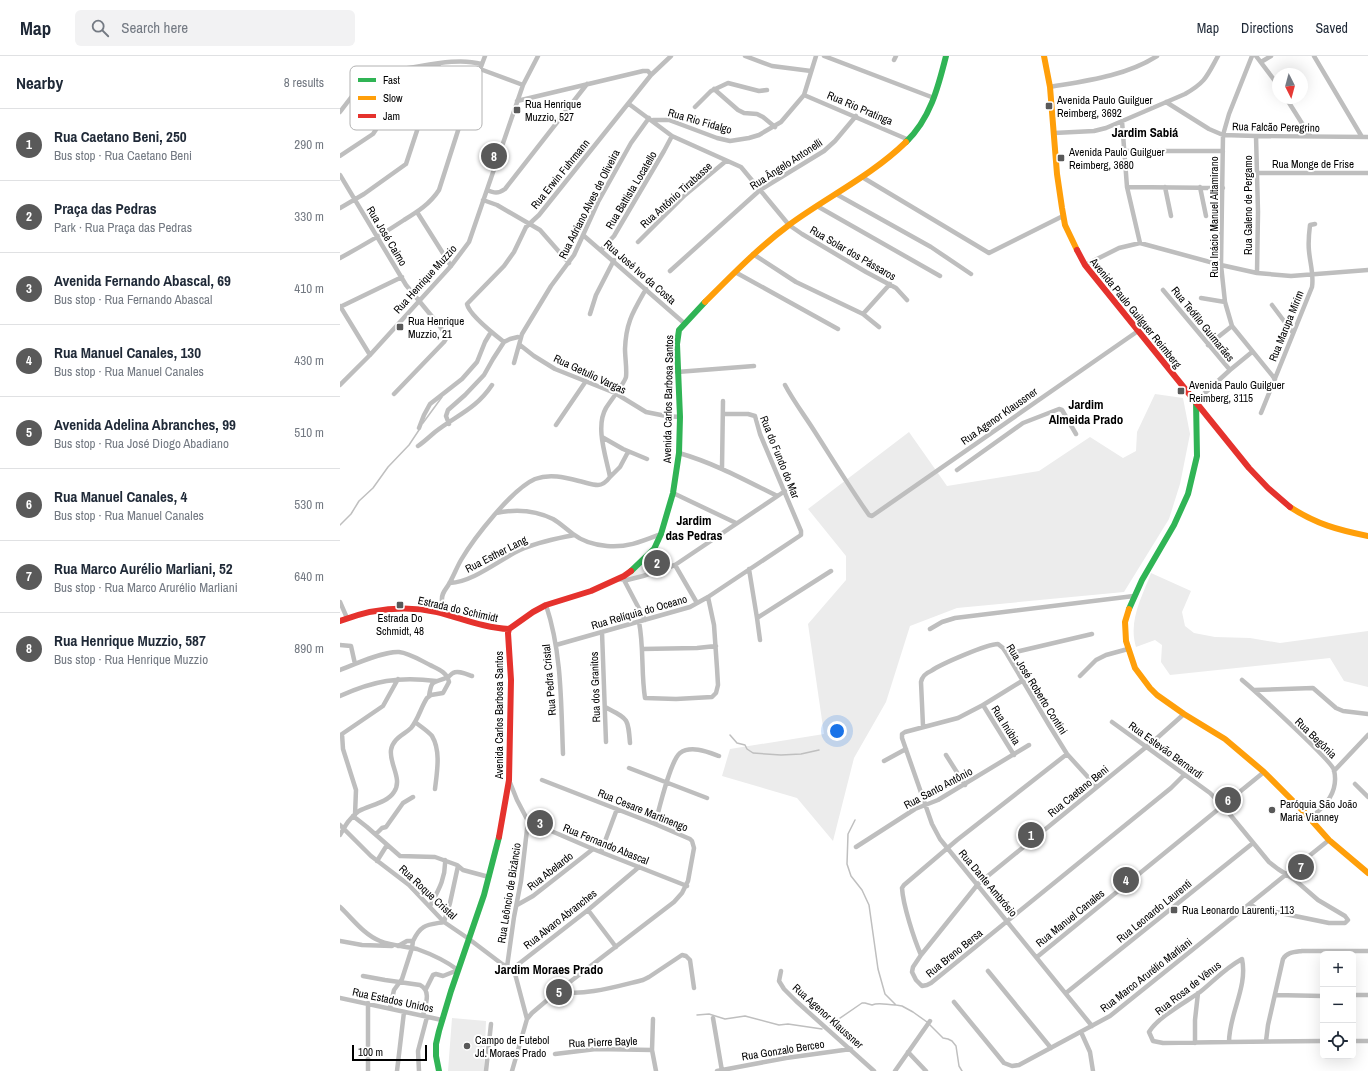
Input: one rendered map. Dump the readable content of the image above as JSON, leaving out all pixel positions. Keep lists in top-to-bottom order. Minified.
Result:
{"streets":{"main road":["Avenida Paulo Guilguer Reimberg","Avenida Carlos Barbosa Santos","Estrada do Schimidt"],"street":["Rua Rio Pratinga","Rua Rio Fidalgo","Rua Falcão Peregrino","Rua Ângelo Antonelli","Rua Monge de Frise","Rua Erwin Fuhrmann","Rua Battista Locatello","Rua Antônio Tirabasse","Rua Adriano Alves de Oliveira","Rua Galeno de Pergamo","Rua Inácio Manuel Altamirano","Rua José Caimo","Rua Solar dos Pássaros","Rua José Ivo da Costa","Rua Henrique Muzzio","Rua Teófilo Guimarães","Rua Marupa Mirim","Rua Getulio Vargas","Rua Agenor Klaussner","Rua do Fundo do Mar","Rua Esther Lang","Rua Relíquia do Oceano","Rua Pedra Cristal","Rua dos Granitos","Rua José Roberto Contini","Rua Inúbia","Rua Begônia","Rua Estevão Bernardi","Rua Santo Antônio","Rua Caetano Beni","Rua Cesare Martinengo","Rua Fernando Abascal","Rua Abelardo","Rua Dante Ambrósio","Rua Roque Cristal","Rua Leôncio de Bizâncio","Rua Leonardo Laurenti","Rua Manuel Canales","Rua Alvaro Abranches","Rua Breno Bersa","Rua Marco Arurélio Marliani","Rua Rosa de Vênus","Rua Estados Unidos","Rua Pierre Bayle","Rua Gonzalo Berceo"]},"crossings":[["Rua Rio Pratinga","Rua Rio Fidalgo"],["Rua Rio Pratinga","Rua Ângelo Antonelli"],["Rua Rio Pratinga","Avenida Carlos Barbosa Santos"],["Rua Rio Fidalgo","Rua Adriano Alves de Oliveira"],["Rua Rio Fidalgo","Rua Solar dos Pássaros"],["Rua Falcão Peregrino","Rua Galeno de Pergamo"],["Rua Falcão Peregrino","Rua Inácio Manuel Altamirano"],["Rua Ângelo Antonelli","Rua Solar dos Pássaros"],["Rua Monge de Frise","Rua Galeno de Pergamo"],["Rua Erwin Fuhrmann","Rua Solar dos Pássaros"],["Rua Battista Locatello","Rua Solar dos Pássaros"],["Rua Battista Locatello","Rua José Ivo da Costa"],["Rua Antônio Tirabasse","Rua Solar dos Pássaros"],["Rua Adriano Alves de Oliveira","Rua Solar dos Pássaros"],["Rua Adriano Alves de Oliveira","Rua José Ivo da Costa"],["Rua Inácio Manuel Altamirano","Rua Marupa Mirim"],["Rua José Caimo","Rua Henrique Muzzio"],["Rua Solar dos Pássaros","Avenida Carlos Barbosa Santos"],["Rua José Ivo da Costa","Avenida Carlos Barbosa Santos"],["Avenida Paulo Guilguer Reimberg","Rua Agenor Klaussner"],["Rua Getulio Vargas","Avenida Carlos Barbosa Santos"],["Avenida Carlos Barbosa Santos","Estrada do Schimidt"],["Avenida Carlos Barbosa Santos","Rua Pedra Cristal"],["Avenida Carlos Barbosa Santos","Rua Roque Cristal"],["Avenida Carlos Barbosa Santos","Rua Estados Unidos"],["Rua Agenor Klaussner","Rua Gonzalo Berceo"],["Rua do Fundo do Mar","Rua Relíquia do Oceano"],["Rua Relíquia do Oceano","Rua Pedra Cristal"],["Rua Relíquia do Oceano","Rua dos Granitos"],["Rua José Roberto Contini","Rua Dante Ambrósio"],["Rua José Roberto Contini","Rua Breno Bersa"],["Rua Inúbia","Rua Santo Antônio"],["Rua Estevão Bernardi","Rua Caetano Beni"],["Rua Estevão Bernardi","Rua Leonardo Laurenti"],["Rua Estevão Bernardi","Rua Manuel Canales"],["Rua Estevão Bernardi","Rua Breno Bersa"],["Rua Estevão Bernardi","Rua Marco Arurélio Marliani"],["Rua Santo Antônio","Rua Dante Ambrósio"],["Rua Caetano Beni","Rua Dante Ambrósio"],["Rua Caetano Beni","Rua Breno Bersa"],["Rua Cesare Martinengo","Rua Fernando Abascal"],["Rua Fernando Abascal","Rua Abelardo"],["Rua Fernando Abascal","Rua Leôncio de Bizâncio"],["Rua Fernando Abascal","Rua Alvaro Abranches"],["Rua Abelardo","Rua Leôncio de Bizâncio"],["Rua Dante Ambrósio","Rua Leonardo Laurenti"],["Rua Dante Ambrósio","Rua Manuel Canales"],["Rua Dante Ambrósio","Rua Breno Bersa"],["Rua Dante Ambrósio","Rua Marco Arurélio Marliani"],["Rua Roque Cristal","Rua Leôncio de Bizâncio"],["Rua Roque Cristal","Rua Alvaro Abranches"]],"districts":["Jardim Sabiá","Jardim Almeida Prado","Jardim das Pedras","Jardim Moraes Prado"],"places":{"transit":["Avenida Paulo Guilguer Reimberg, 3692","Rua Henrique Muzzio, 527","Avenida Paulo Guilguer Reimberg, 3680","Rua Henrique Muzzio, 21","Avenida Paulo Guilguer Reimberg, 3115","Estrada Do Schmidt, 48","Rua Leonardo Laurenti, 113"],"other":["Paróquia São João Maria Vianney","Campo de Futebol Jd. Moraes Prado"]},"legend":["Fast","Slow","Jam"],"scale_bar":"100 m","north":"bottom","page":{"header":"Map","search":"Search here","nav":["Map","Directions","Saved"],"heading":["Nearby","8 results"],"list":[{"mark":"1","name":"Rua Caetano Beni, 250","note":"Bus stop · Rua Caetano Beni","value":"290 m"},{"mark":"2","name":"Praça das Pedras","note":"Park · Rua Praça das Pedras","value":"330 m"},{"mark":"3","name":"Avenida Fernando Abascal, 69","note":"Bus stop · Rua Fernando Abascal","value":"410 m"},{"mark":"4","name":"Rua Manuel Canales, 130","note":"Bus stop · Rua Manuel Canales","value":"430 m"},{"mark":"5","name":"Avenida Adelina Abranches, 99","note":"Bus stop · Rua José Diogo Abadiano","value":"510 m"},{"mark":"6","name":"Rua Manuel Canales, 4","note":"Bus stop · Rua Manuel Canales","value":"530 m"},{"mark":"7","name":"Rua Marco Aurélio Marliani, 52","note":"Bus stop · Rua Marco Arurélio Marliani","value":"640 m"},{"mark":"8","name":"Rua Henrique Muzzio, 587","note":"Bus stop · Rua Henrique Muzzio","value":"890 m"}],"pins":["8","2","6","3","1","7","4","5"],"map_buttons":["+","−"],"scale":"100 m"}}
